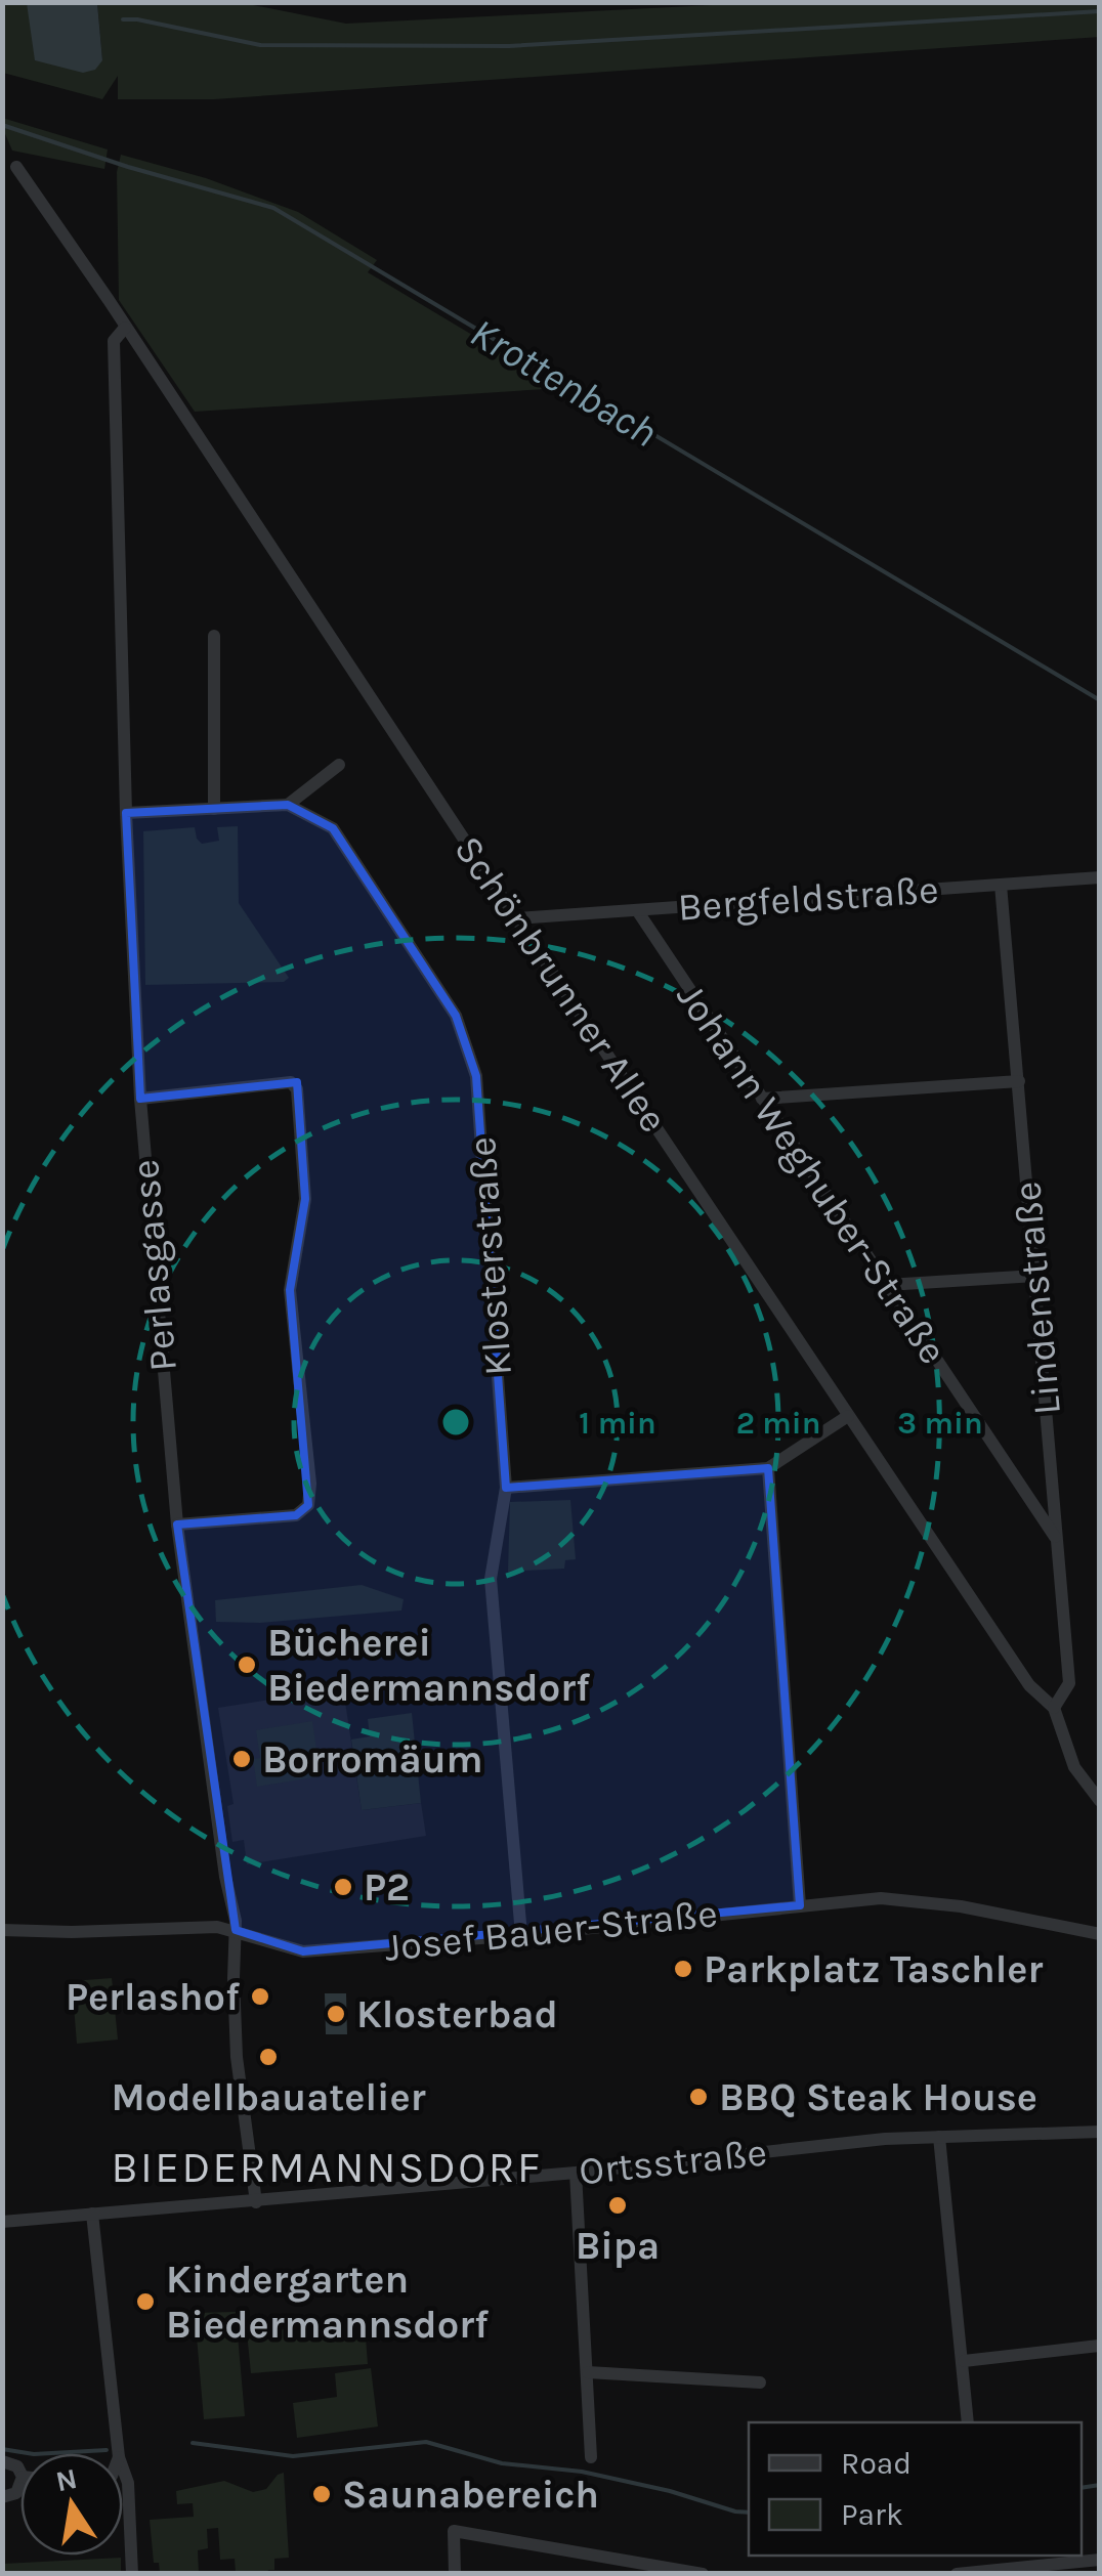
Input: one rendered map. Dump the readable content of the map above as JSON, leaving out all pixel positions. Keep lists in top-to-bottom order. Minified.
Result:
{"streets":{"street":["Bergfeldstraße","Schönbrunner Allee","Johann Weghuber-Straße","Klosterstraße","Perlasgasse","Lindenstraße","Josef Bauer-Straße","Ortsstraße"]},"crossings":[["Bergfeldstraße","Schönbrunner Allee"],["Bergfeldstraße","Johann Weghuber-Straße"],["Bergfeldstraße","Lindenstraße"],["Schönbrunner Allee","Perlasgasse"],["Schönbrunner Allee","Lindenstraße"],["Johann Weghuber-Straße","Lindenstraße"],["Klosterstraße","Josef Bauer-Straße"],["Perlasgasse","Josef Bauer-Straße"],["Perlasgasse","Ortsstraße"]],"districts":["BIEDERMANNSDORF"],"water":["Krottenbach"],"places":["Bücherei Biedermannsdorf","Borromäum","P2","Parkplatz Taschler","Perlashof","Klosterbad","Modellbauatelier","BBQ Steak House","Bipa","Kindergarten Biedermannsdorf","Saunabereich"],"legend":["Road","Park"],"north":"top","rings":["1 min","2 min","3 min"]}
